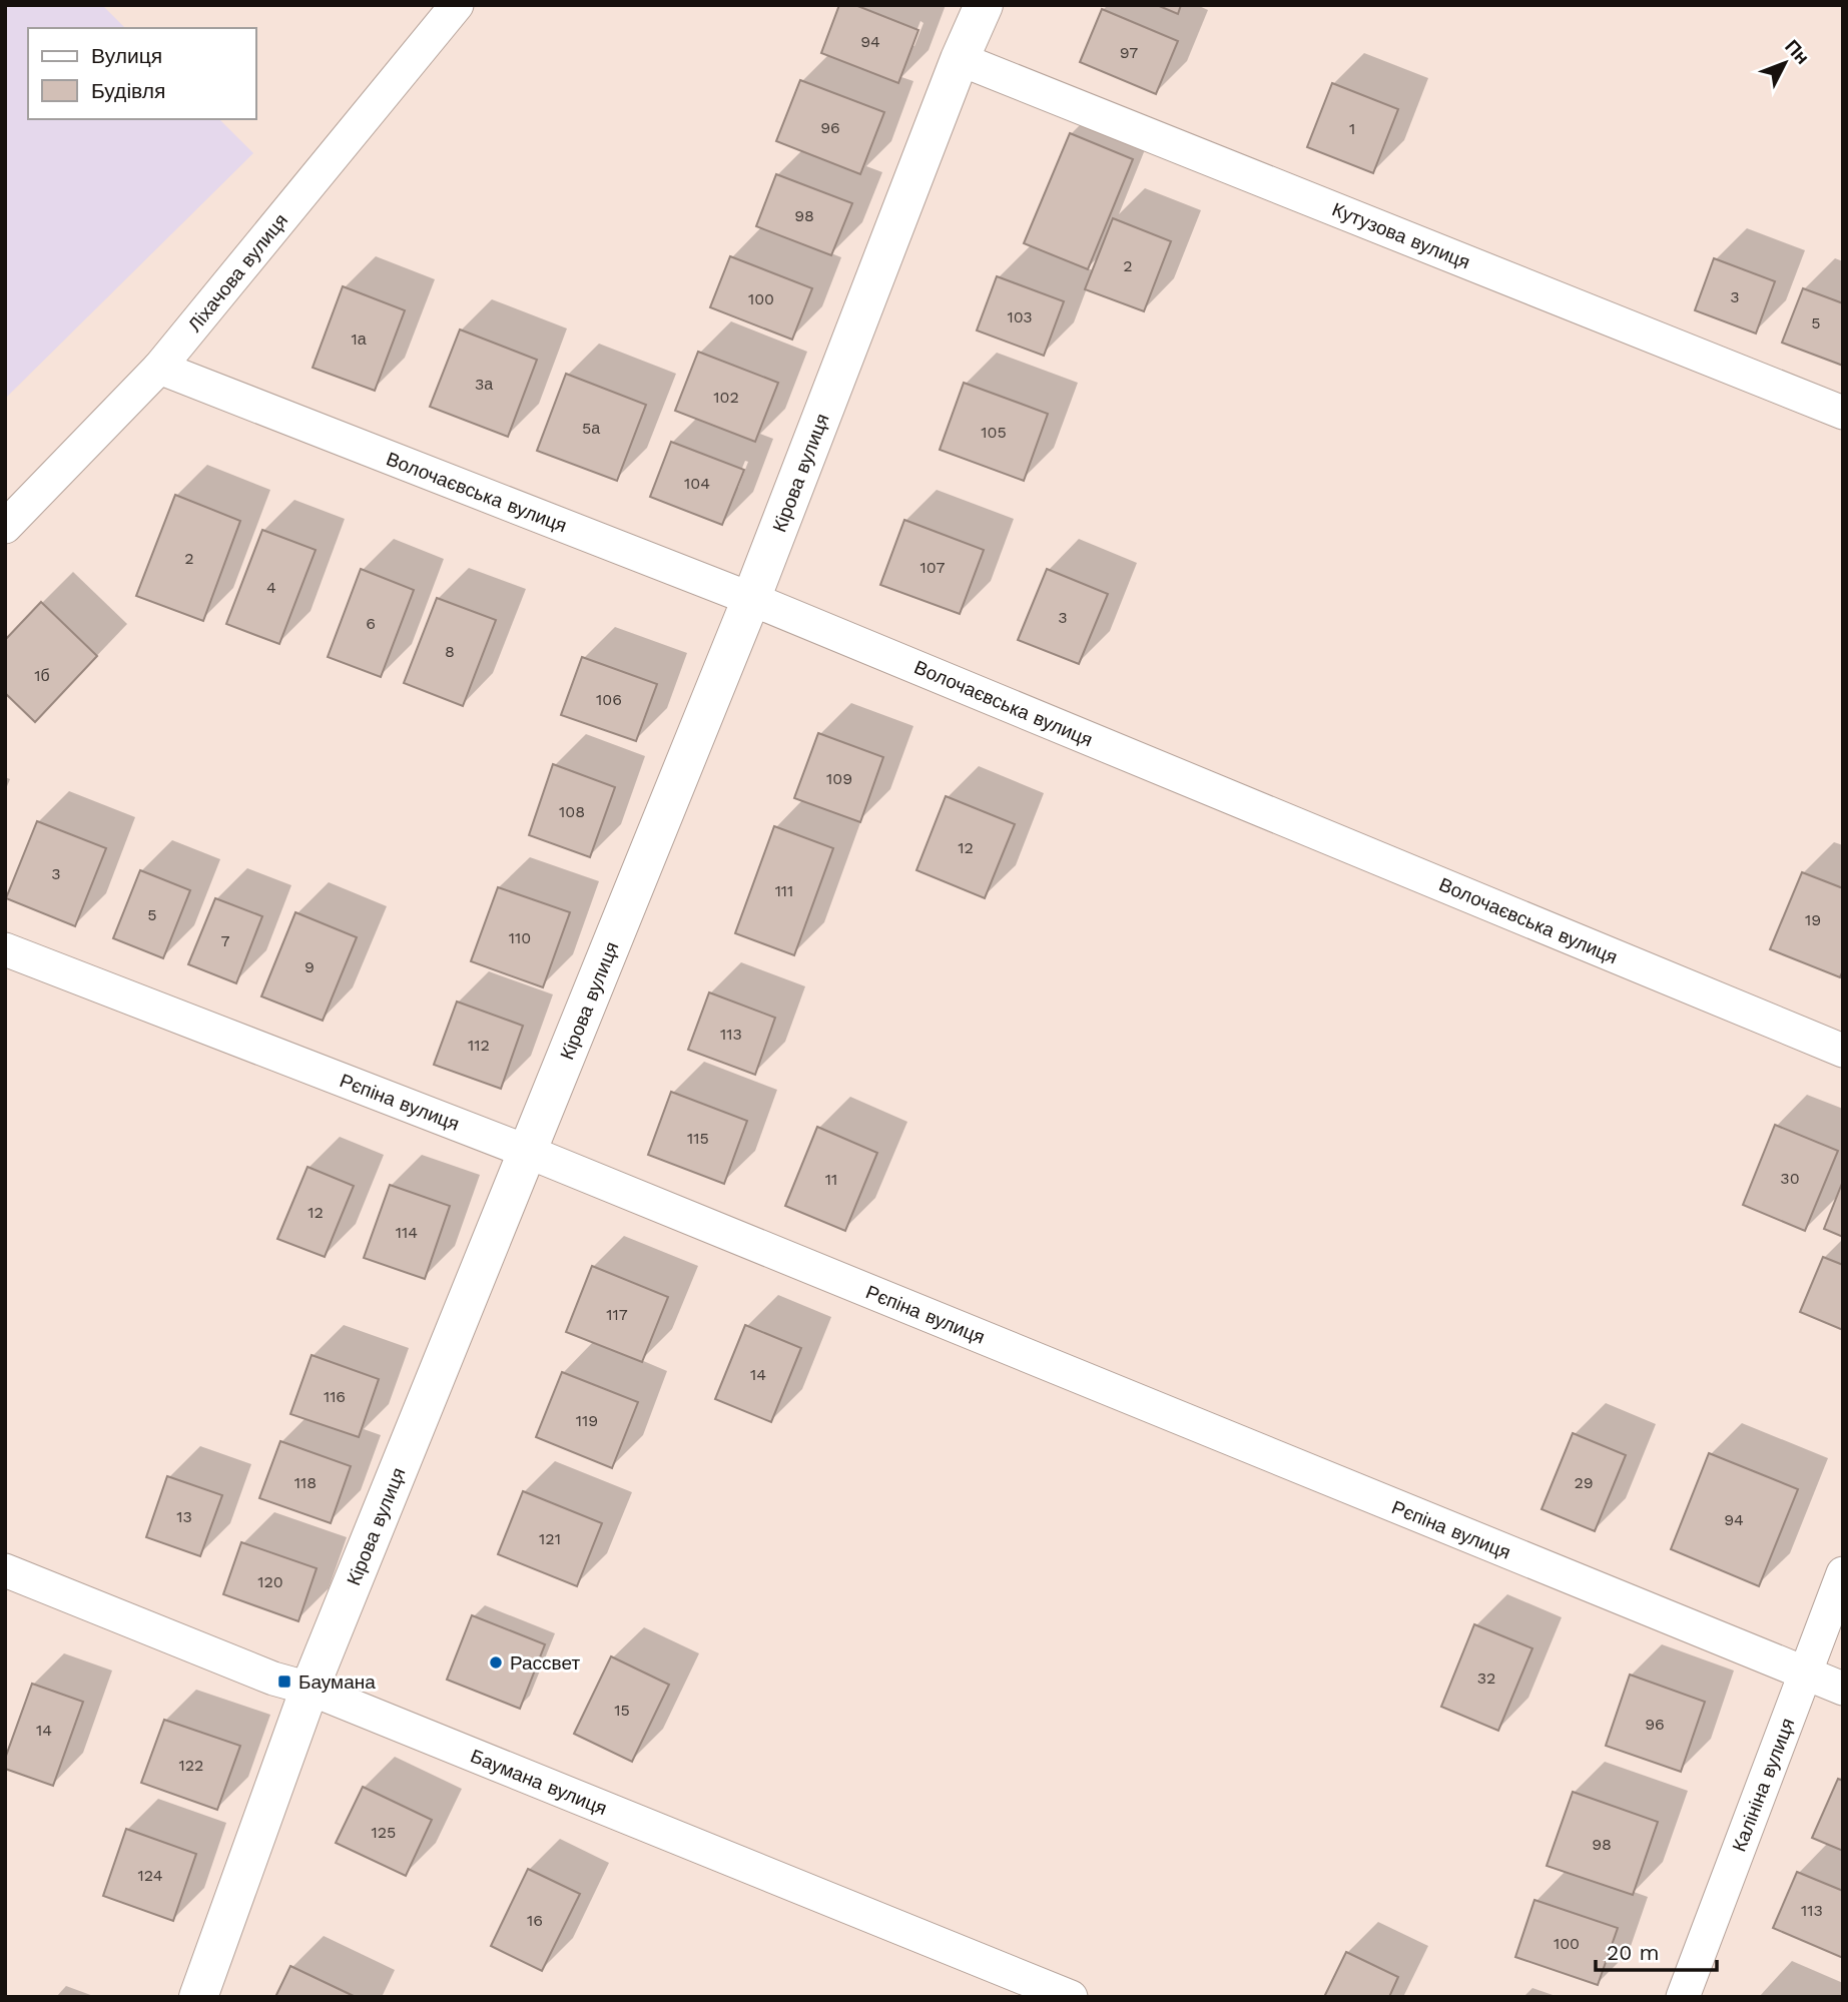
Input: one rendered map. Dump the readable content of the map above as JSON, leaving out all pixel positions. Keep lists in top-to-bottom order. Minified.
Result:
{"streets":{"main road":["Кірова вулиця"],"street":["Кутузова вулиця","Ліхачова вулиця","Волочаєвська вулиця","Рєпіна вулиця","Баумана вулиця","Калініна вулиця"]},"crossings":[["Кутузова вулиця","Кірова вулиця"],["Ліхачова вулиця","Волочаєвська вулиця"],["Кірова вулиця","Волочаєвська вулиця"],["Кірова вулиця","Рєпіна вулиця"],["Кірова вулиця","Баумана вулиця"],["Рєпіна вулиця","Калініна вулиця"]],"places":{"other":["Рассвет"],"transit":["Баумана"]},"house_numbers":["94","97","96","1","98","2","3","100","103","5","1а","3а","102","5а","105","104","2","107","4","3","6","8","1б","106","109","108","12","3","111","5","19","110","7","9","113","112","115","30","11","12","114","117","14","116","119","118","29","13","94","121","120","32","15","96","14","122","125","98","124","113","16","100"],"legend":["Вулиця","Будівля"],"scale_bar":"20 m","north":"top right"}
